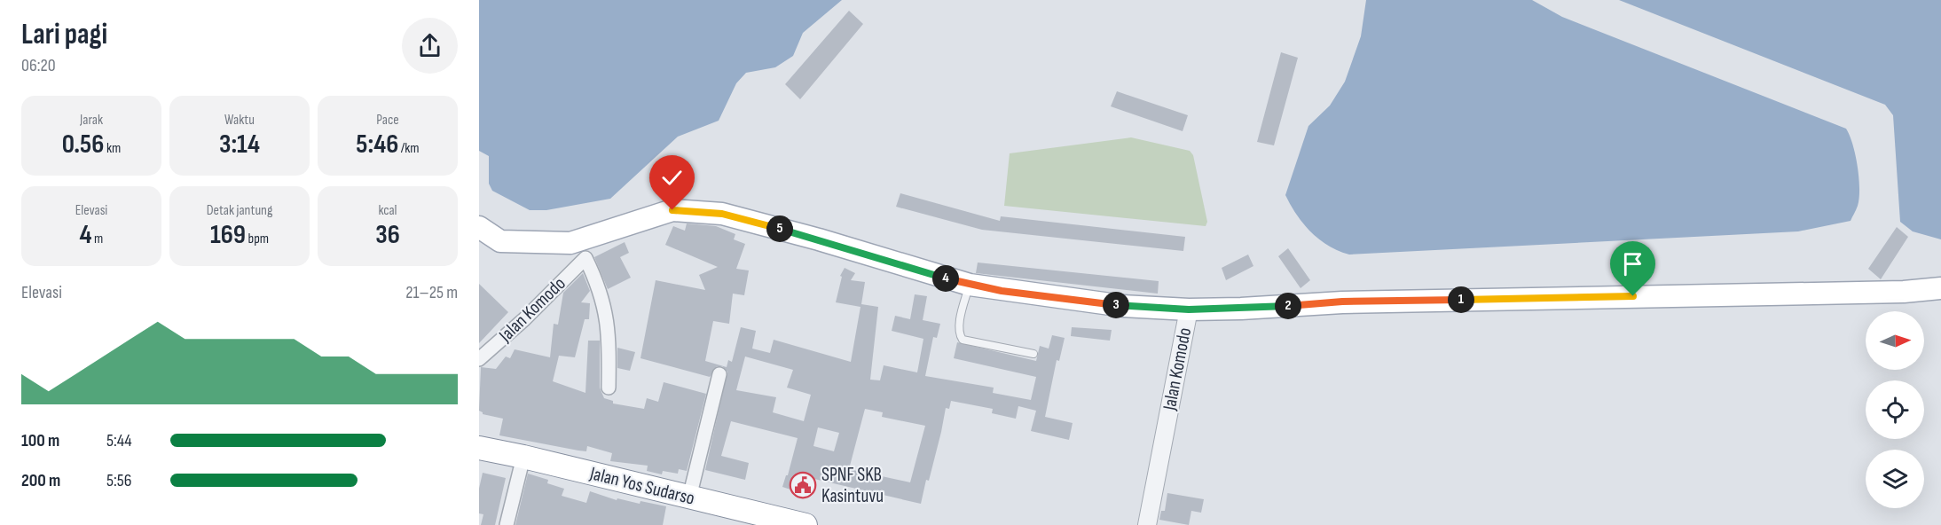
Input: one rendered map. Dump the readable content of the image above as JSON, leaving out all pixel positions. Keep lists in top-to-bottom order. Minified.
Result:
{"streets":{"highway":["Jalan Yos Sudarso"],"main road":["Jalan Komodo"]},"places":{"public building":["SPNF SKB Kasintuvu"]},"north":"right","page":{"heading":["Lari pagi","06:20"],"stats":[["Jarak","0.56 km"],["Waktu","3:14"],["Pace","5:46 /km"],["Elevasi","4 m"],["Detak jantung","169 bpm"],["kcal","36"]],"pins":["5","4","1","3","2"],"chart":["Elevasi","21–25 m"],"list":[{"name":"100 m","note":"5:44"},{"name":"200 m","note":"5:56"}]}}
